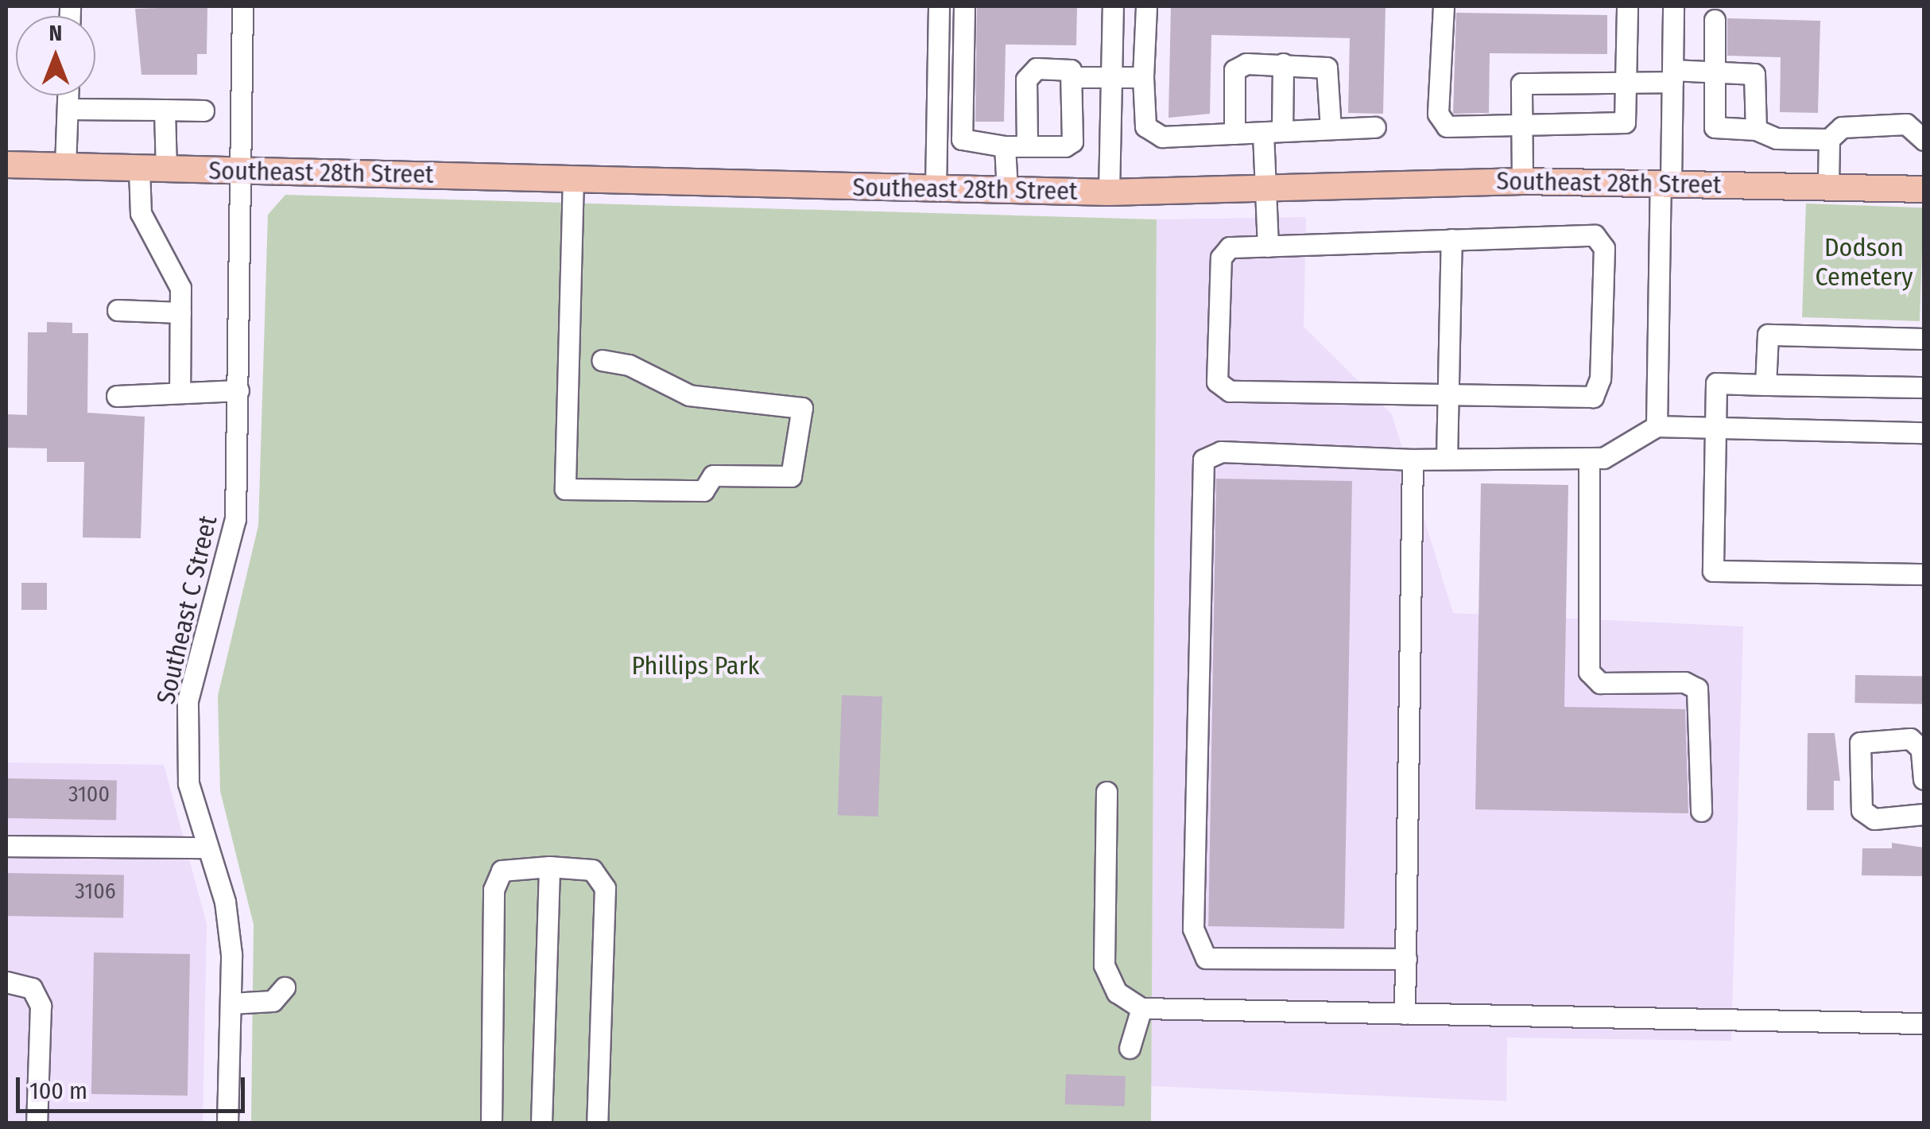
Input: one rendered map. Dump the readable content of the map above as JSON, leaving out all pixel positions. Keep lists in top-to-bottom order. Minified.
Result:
{"streets":{"main road":["Southeast 28th Street"],"street":["Southeast C Street"]},"crossings":[["Southeast 28th Street","Southeast C Street"]],"parks":["Dodson Cemetery","Phillips Park"],"house_numbers":["3100","3106"],"scale_bar":"100 m","north":"top"}
